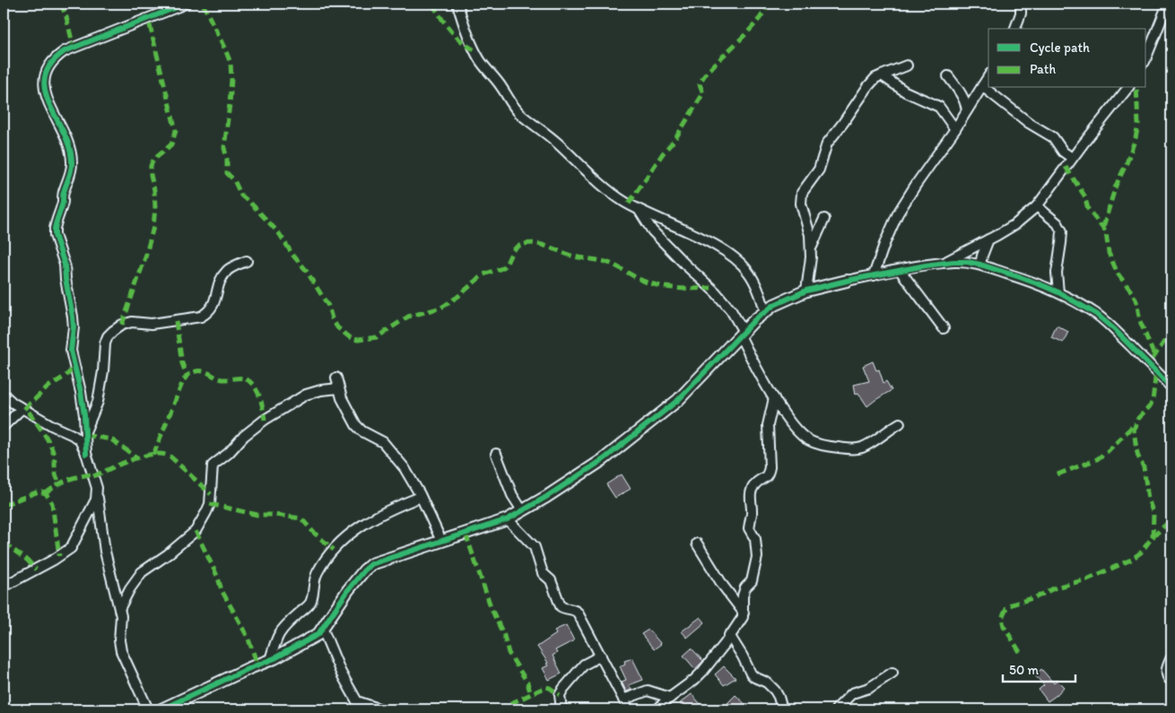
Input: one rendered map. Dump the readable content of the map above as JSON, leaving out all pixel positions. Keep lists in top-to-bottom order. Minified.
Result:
{"legend":["Cycle path","Path"],"scale_bar":"50 m"}
